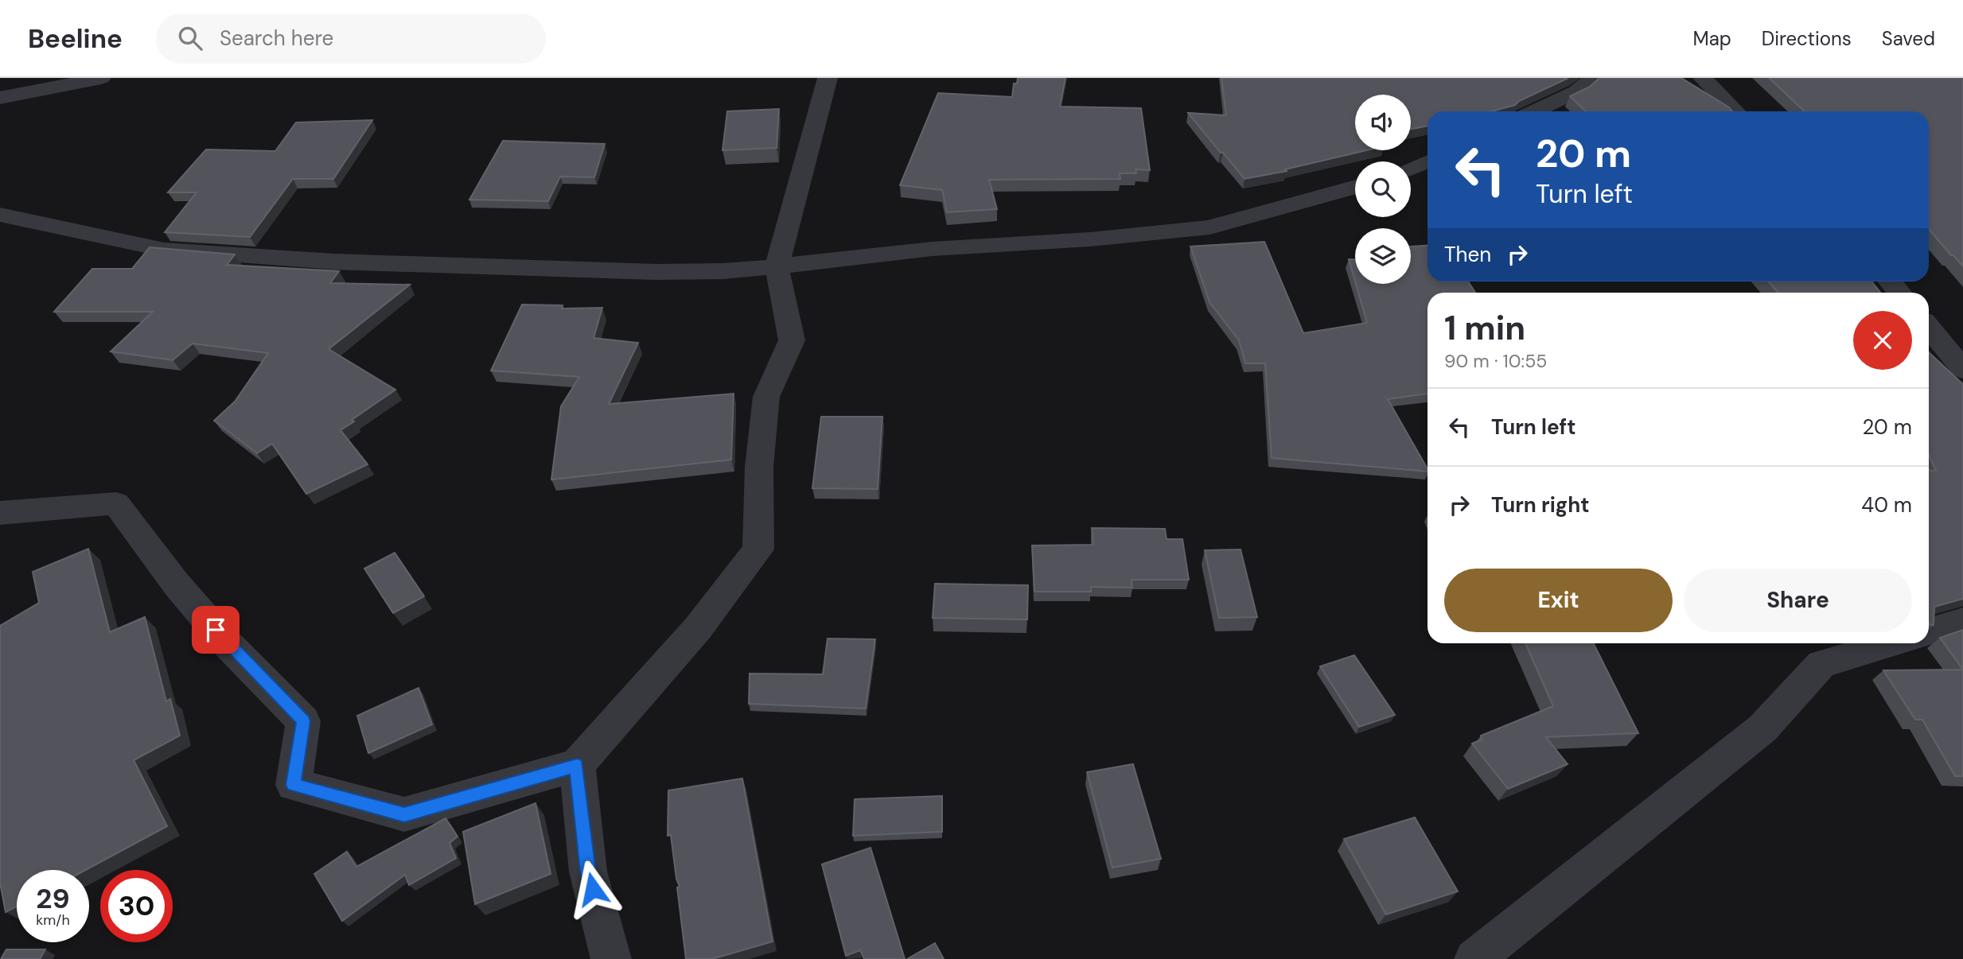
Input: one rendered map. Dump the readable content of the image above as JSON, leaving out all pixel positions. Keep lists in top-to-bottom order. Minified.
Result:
{"page":{"header":"Beeline","search":"Search here","nav":["Map","Directions","Saved"],"turn":["20 m","Turn left"],"then":"Then","heading":["1 min","90 m · 10:55"],"list":[{"name":"Turn left","value":"20 m"},{"name":"Turn right","value":"40 m"}],"buttons":["Exit","Share"],"speed":"29 km/h","limit":"30"}}
